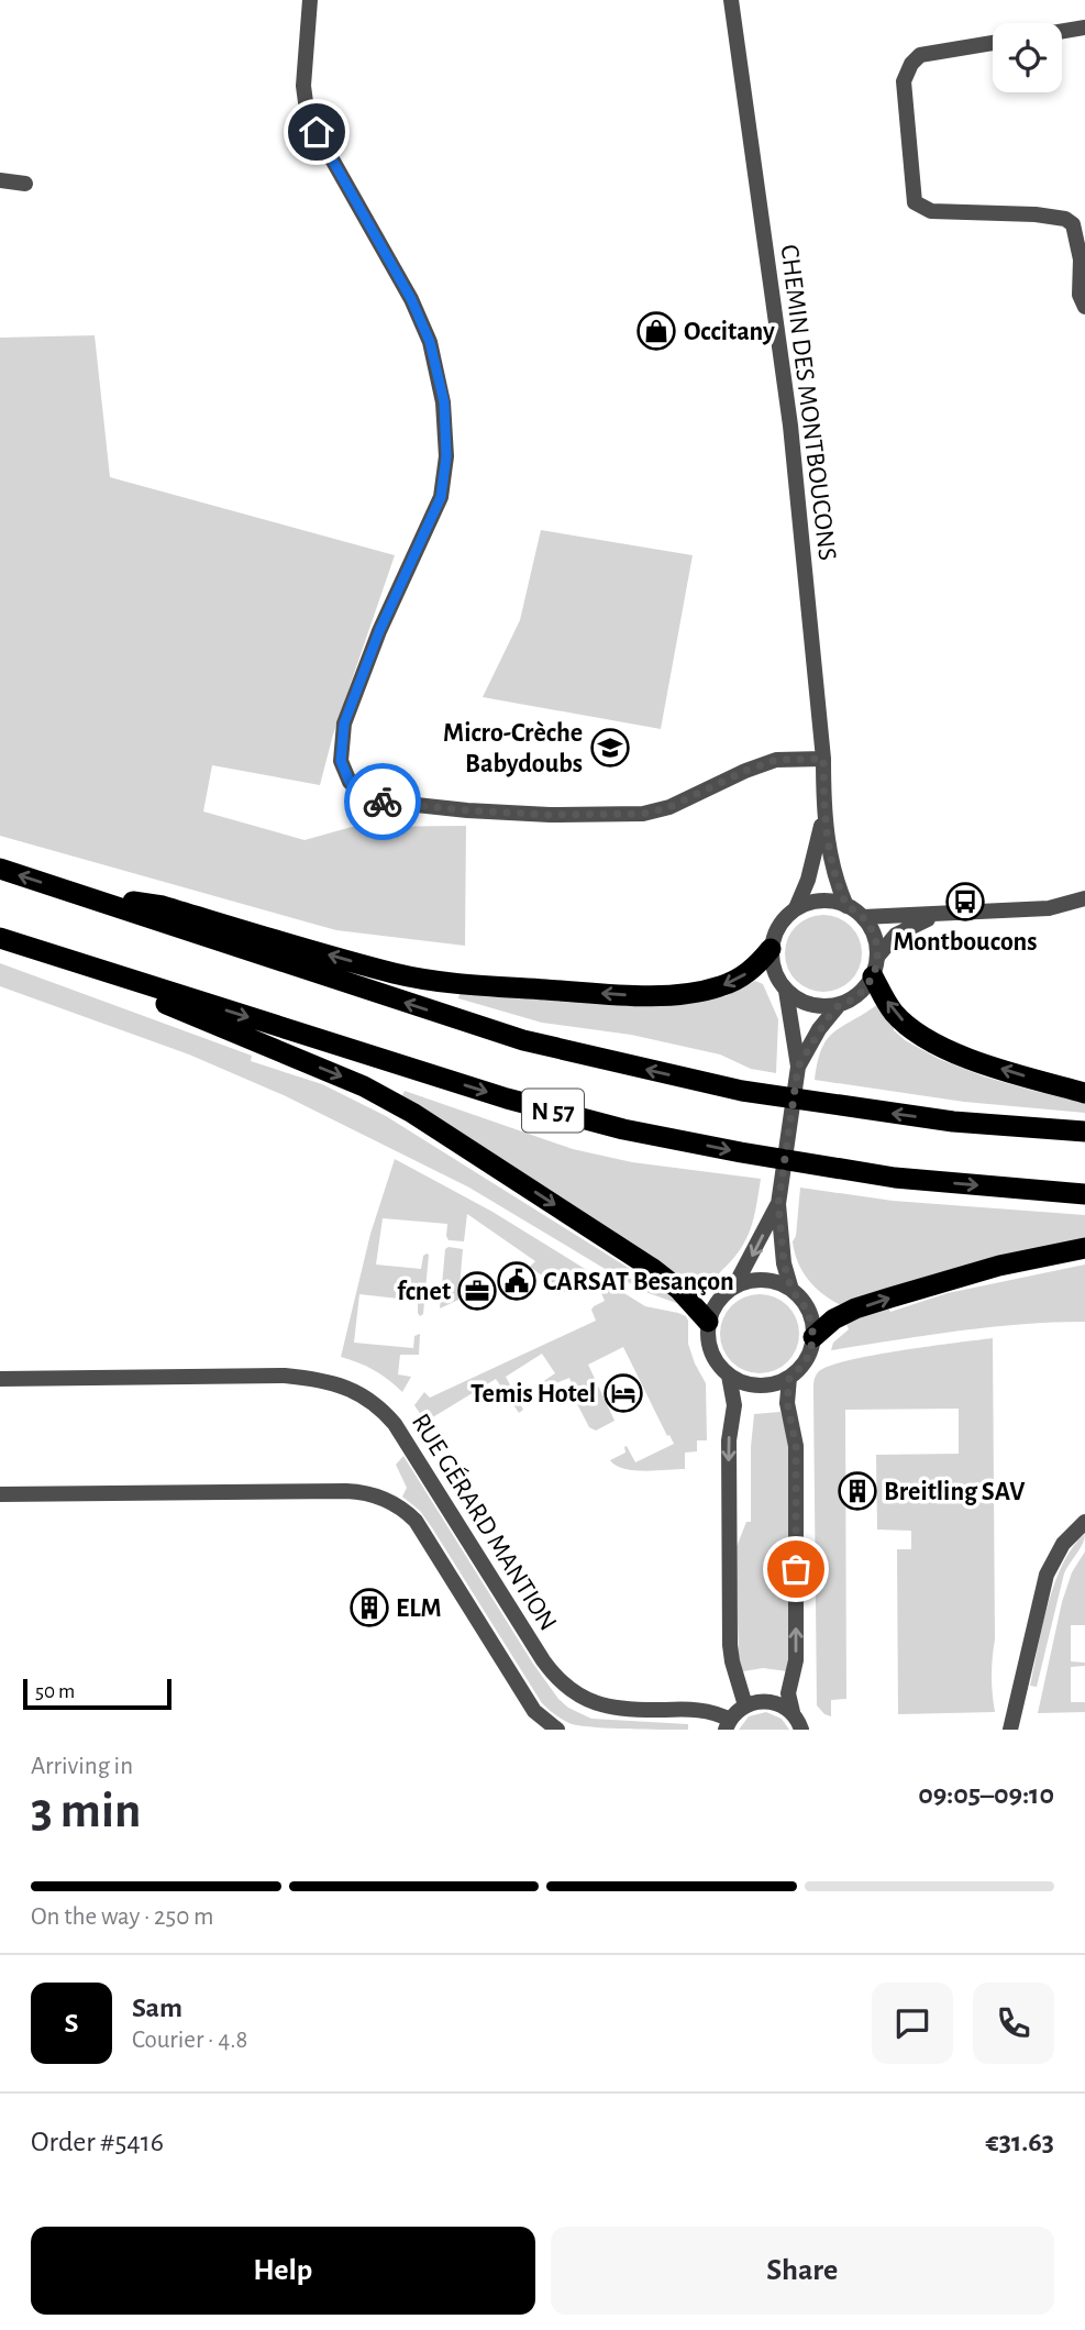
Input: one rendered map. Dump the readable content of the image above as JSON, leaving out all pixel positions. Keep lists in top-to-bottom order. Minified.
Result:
{"streets":{"highway":["N 57"],"street":["CHEMIN DES MONTBOUCONS","RUE GÉRARD MANTION"]},"places":{"shop":["Occitany"],"school or university":["Micro-Crèche Babydoubs"],"bus stop":["Montboucons"],"public building":["CARSAT Besançon"],"office":["fcnet"],"hotel":["Temis Hotel"],"building":["Breitling SAV","ELM"]},"scale_bar":"50 m","page":{"scale":"50 m","heading":["3 min","Arriving in","09:05–09:10"],"panel":["Sam","Courier · 4.8","Order #5416","€31.63"],"bar":"On the way · 250 m","round":"S","buttons":["Help","Share"]}}
